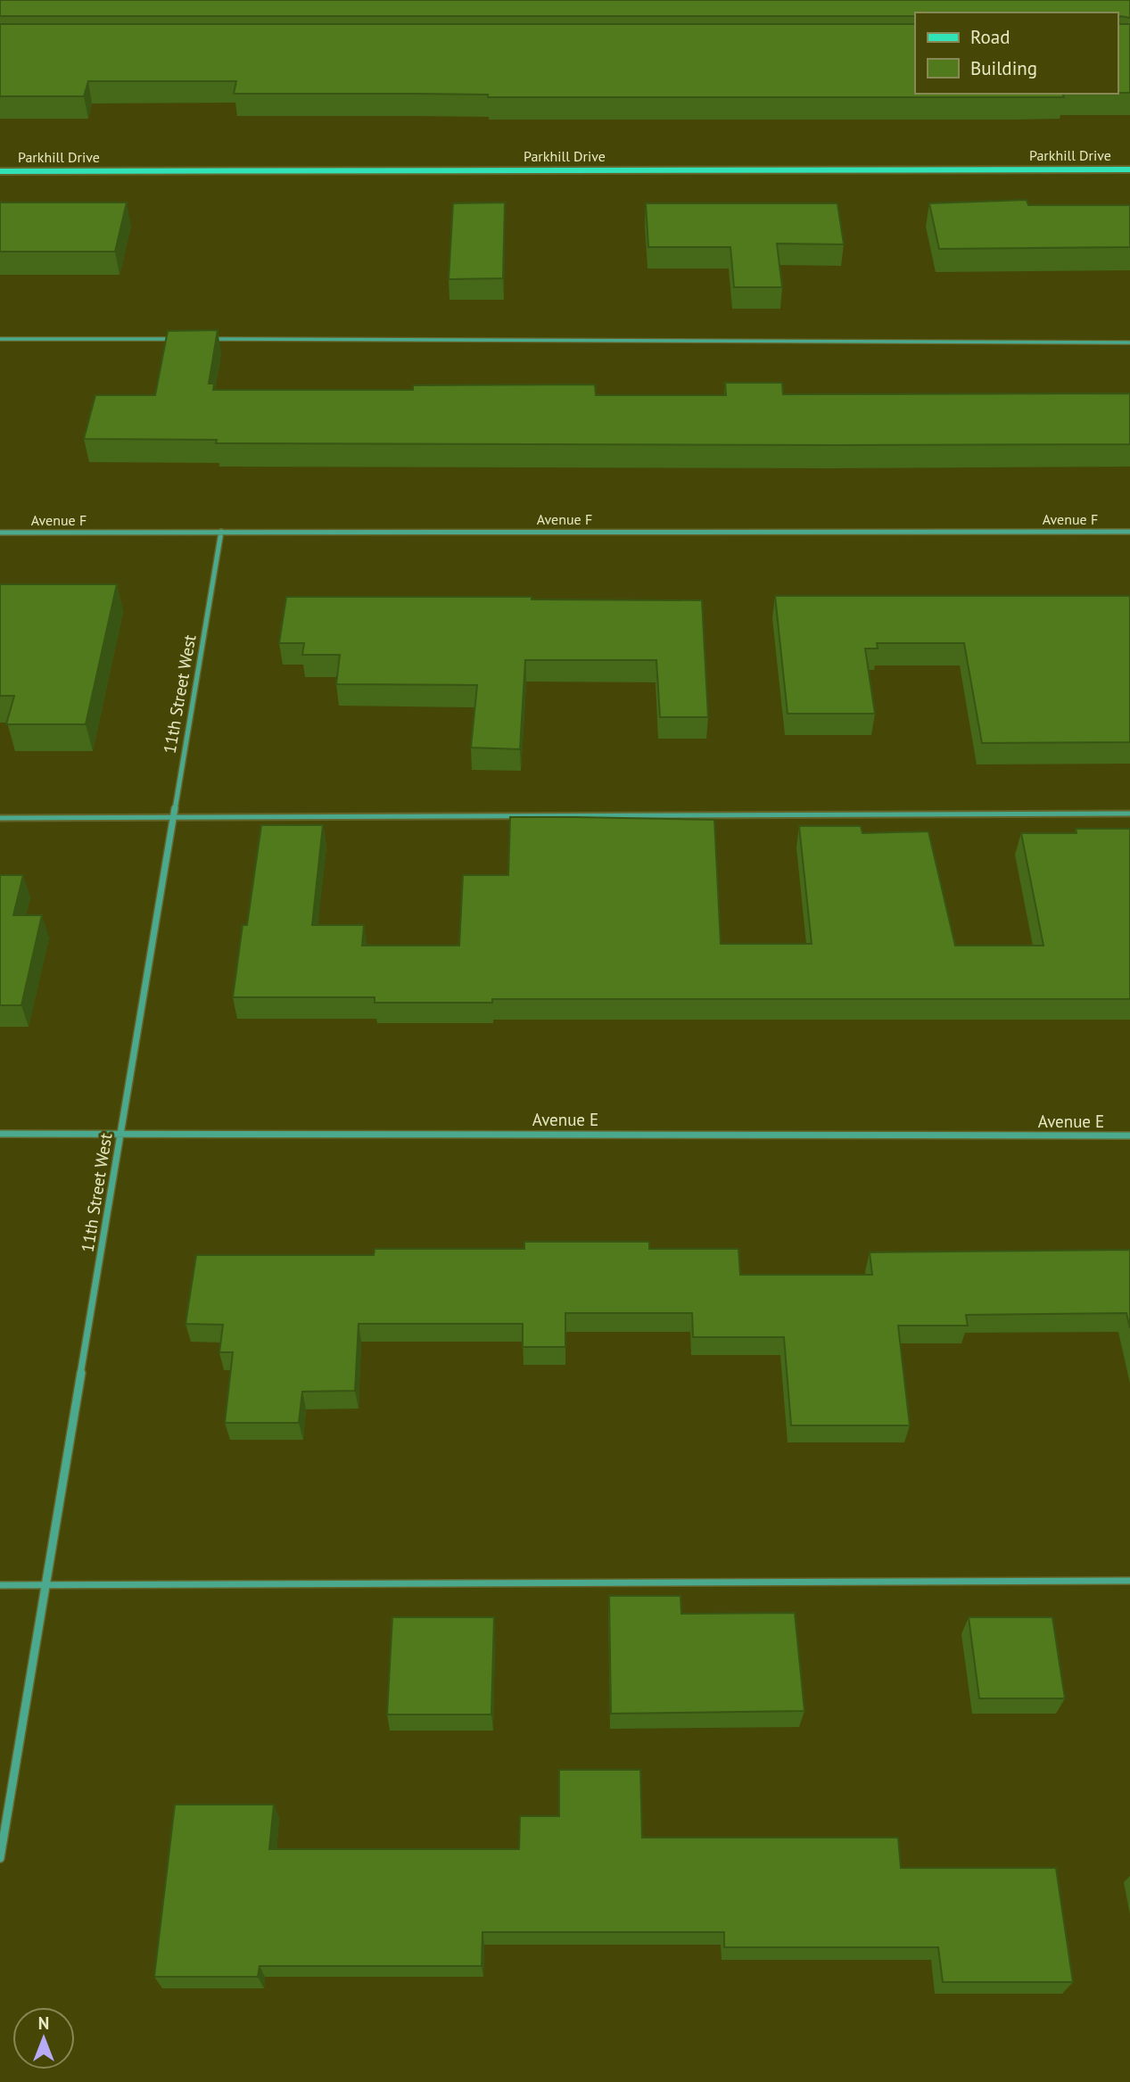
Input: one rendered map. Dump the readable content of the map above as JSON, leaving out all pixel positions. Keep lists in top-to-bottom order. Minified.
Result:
{"streets":{"street":["Parkhill Drive","Avenue F","11th Street West","Avenue E"]},"crossings":[["Avenue F","11th Street West"],["11th Street West","Avenue E"]],"legend":["Road","Building"],"north":"top"}
